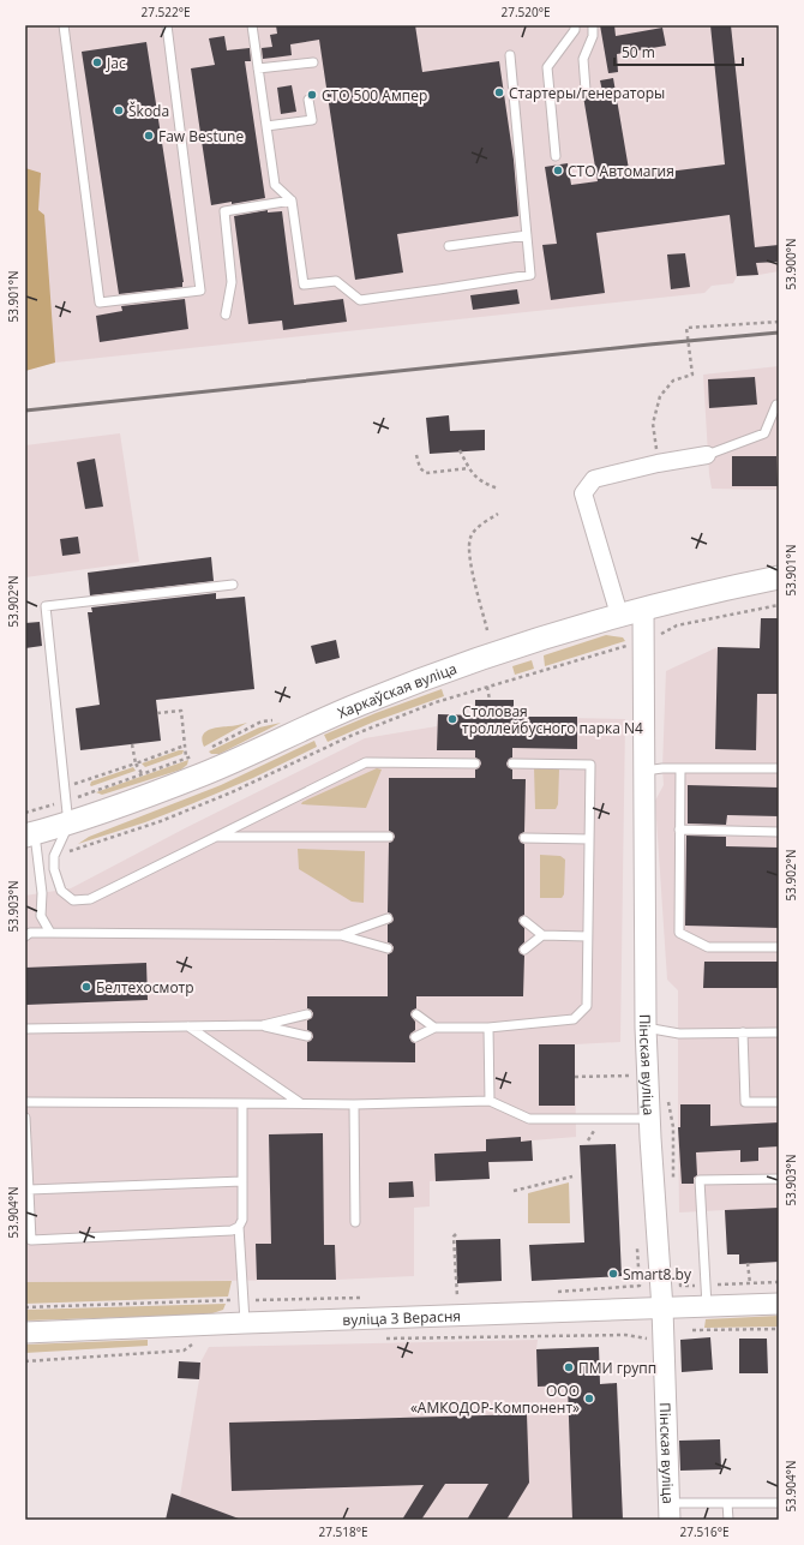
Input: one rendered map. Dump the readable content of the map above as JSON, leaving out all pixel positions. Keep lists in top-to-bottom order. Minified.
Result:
{"streets":{"main road":["Харкаўская вуліца"],"street":["Пінская вуліца","вуліца 3 Верасня"]},"crossings":[["Харкаўская вуліца","Пінская вуліца"],["Пінская вуліца","вуліца 3 Верасня"]],"places":["Jac","Стартеры/генераторы","СТО 500 Ампер","Škoda","Faw Bestune","СТО Автомагия","Столовая троллейбусного парка N4","Белтехосмотр","Smart8.by","ПМИ групп","ООО «АМКОДОР-Компонент»"],"scale_bar":"50 m","coordinates":["27.522°E","27.520°E","53.900°N","53.901°N","53.902°N","53.903°N","53.904°N","27.518°E","27.516°E"]}
